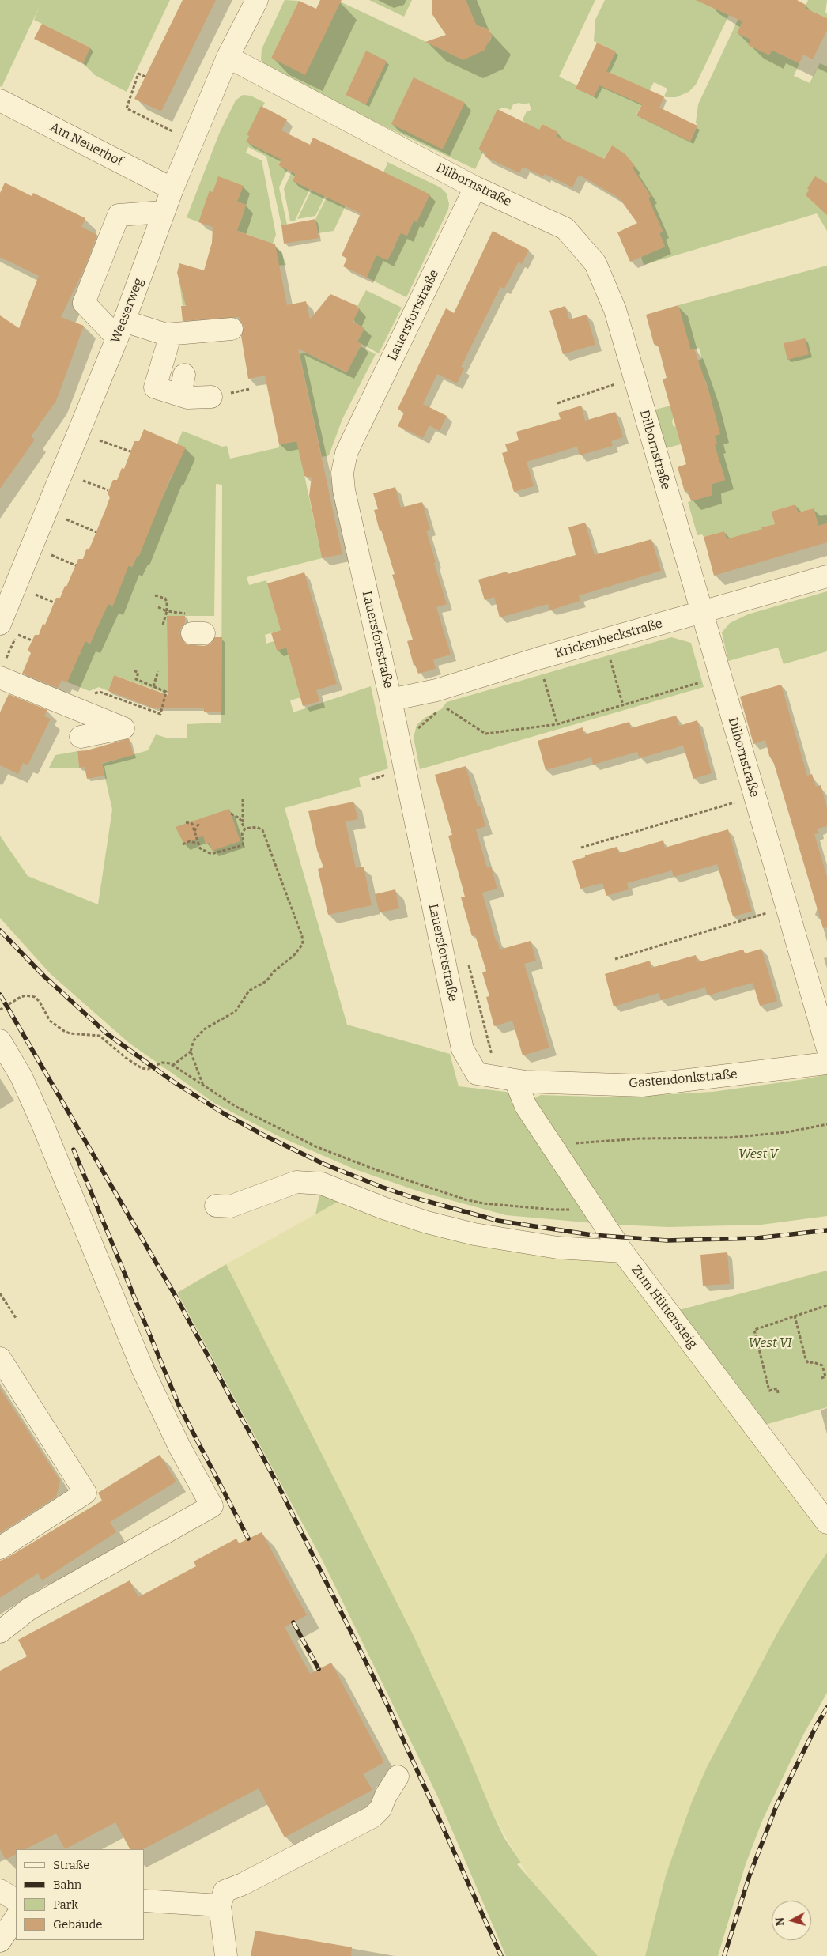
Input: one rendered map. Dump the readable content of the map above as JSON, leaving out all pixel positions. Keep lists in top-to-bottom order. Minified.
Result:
{"streets":{"street":["Am Neuerhof","Dilbornstraße","Weeserweg","Lauersfortstraße","Krickenbeckstraße","Gastendonkstraße","Zum Hüttensteig"]},"crossings":[["Am Neuerhof","Weeserweg"],["Dilbornstraße","Weeserweg"],["Dilbornstraße","Lauersfortstraße"],["Dilbornstraße","Krickenbeckstraße"],["Lauersfortstraße","Krickenbeckstraße"],["Lauersfortstraße","Gastendonkstraße"],["Lauersfortstraße","Zum Hüttensteig"],["Gastendonkstraße","Zum Hüttensteig"]],"parks":["West V","West VI"],"legend":["Straße","Bahn","Park","Gebäude"],"north":"left"}
